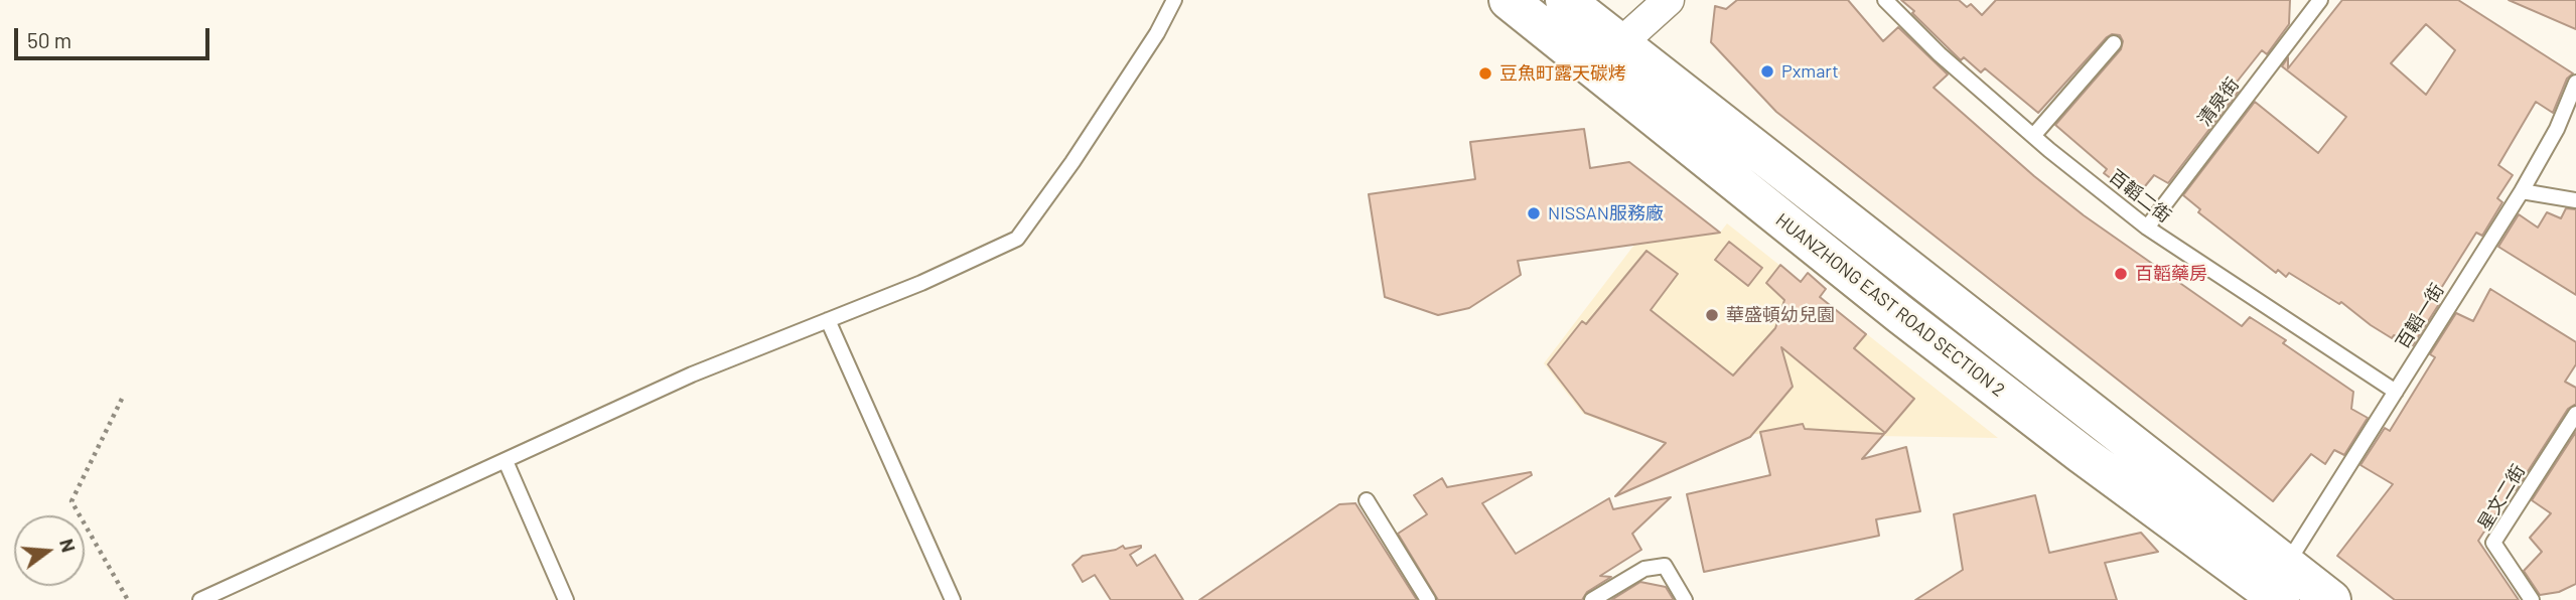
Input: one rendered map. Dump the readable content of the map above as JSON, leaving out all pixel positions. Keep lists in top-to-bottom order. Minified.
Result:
{"streets":{"main road":["HUANZHONG EAST ROAD SECTION 2"],"lane":["清泉街","百韜二街","百韜一街","星文二街"]},"crossings":[["清泉街","百韜二街"],["百韜二街","百韜一街"],["HUANZHONG EAST ROAD SECTION 2","百韜一街"]],"places":["Pxmart","豆魚町露天碳烤","NISSAN服務廠","百韜藥房","華盛頓幼兒園"],"scale_bar":"50 m","north":"right"}
